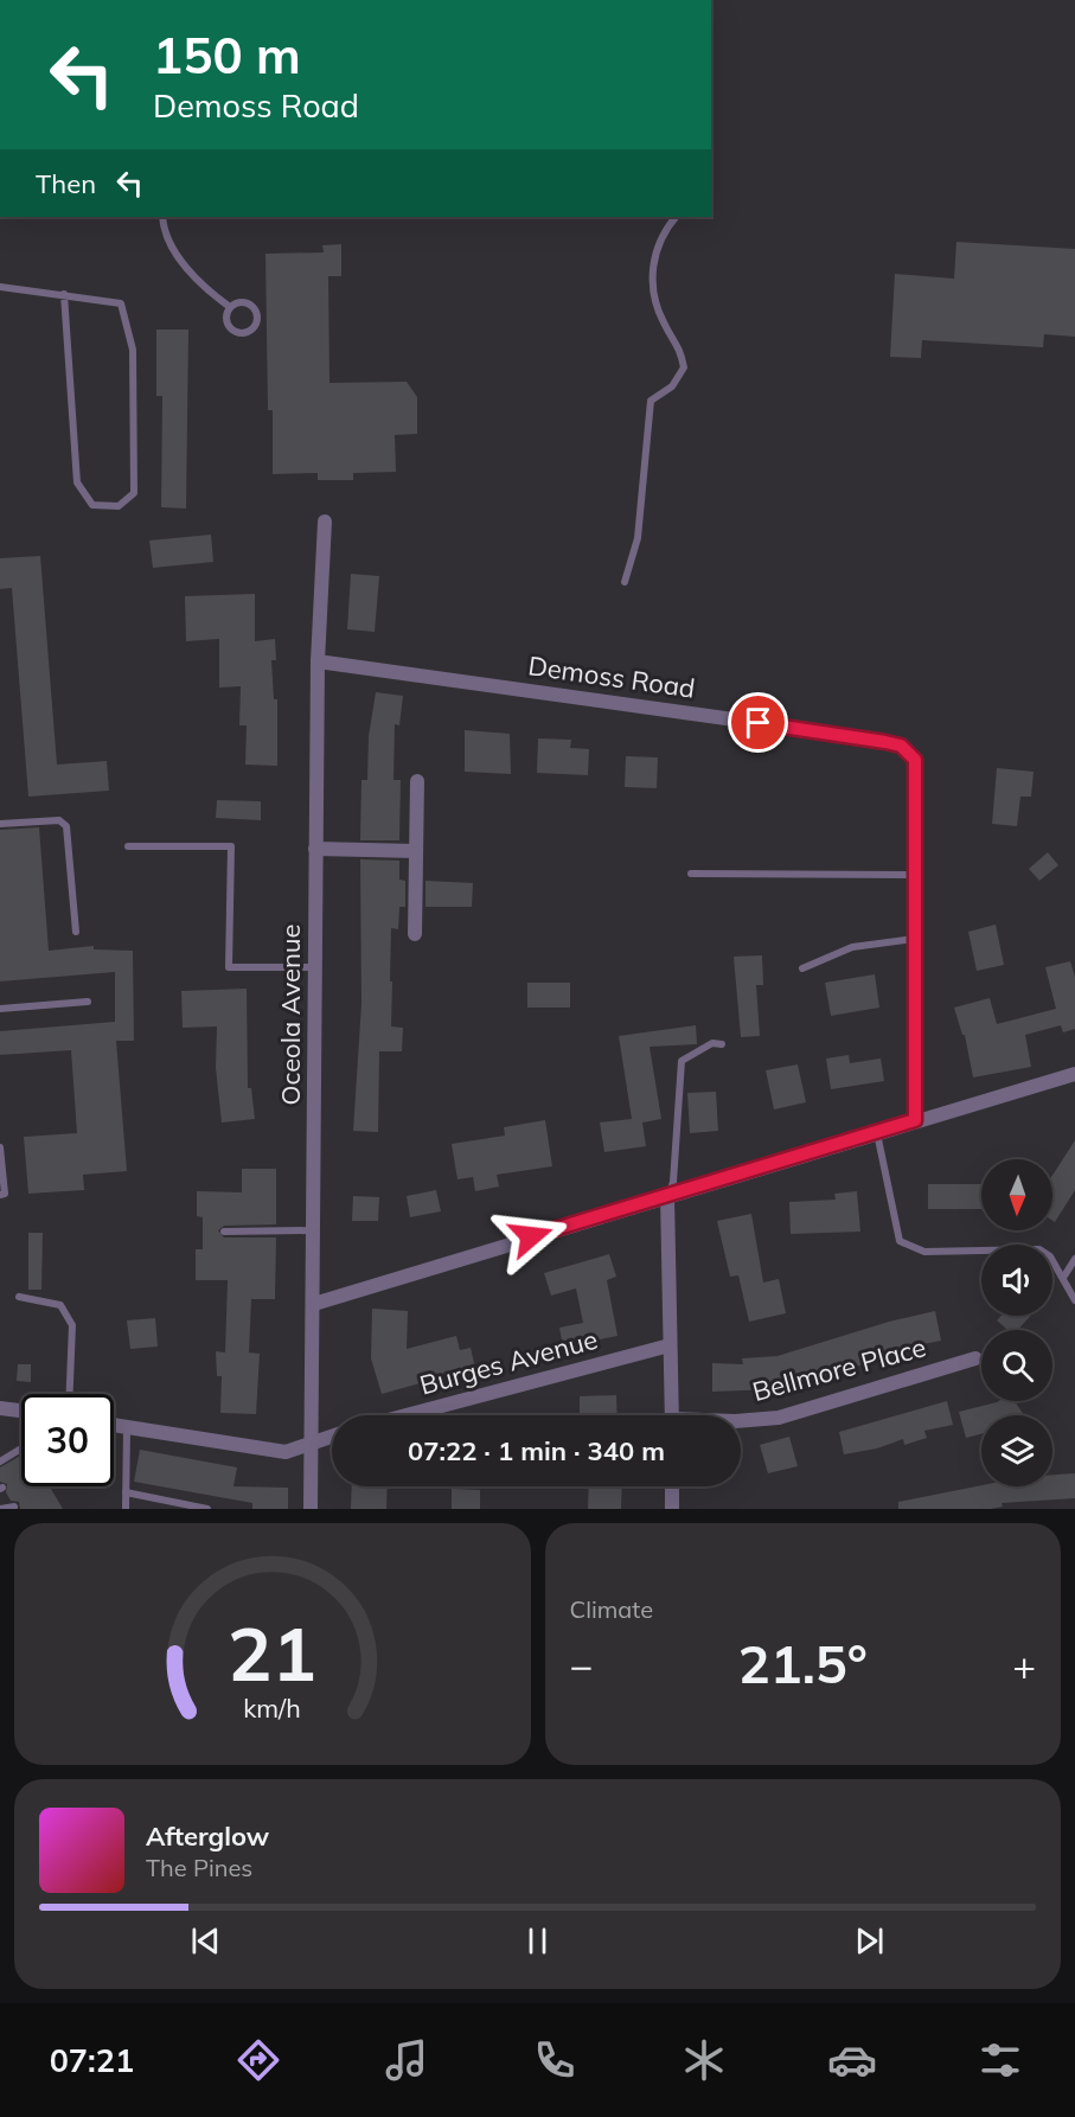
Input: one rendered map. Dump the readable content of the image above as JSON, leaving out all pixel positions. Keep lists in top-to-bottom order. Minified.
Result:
{"streets":{"street":["Demoss Road","Oceola Avenue","Burges Avenue","Bellmore Place"]},"crossings":[["Demoss Road","Oceola Avenue"]],"north":"bottom","page":{"turn":["150 m","Demoss Road"],"then":"Then","limit":"30","trip":"07:22 · 1 min · 340 m","tile":"Climate","heat":["−","21.5°","+"],"song":["Afterglow","The Pines"],"tabs":"07:21","gauge":["21","km/h"]}}
